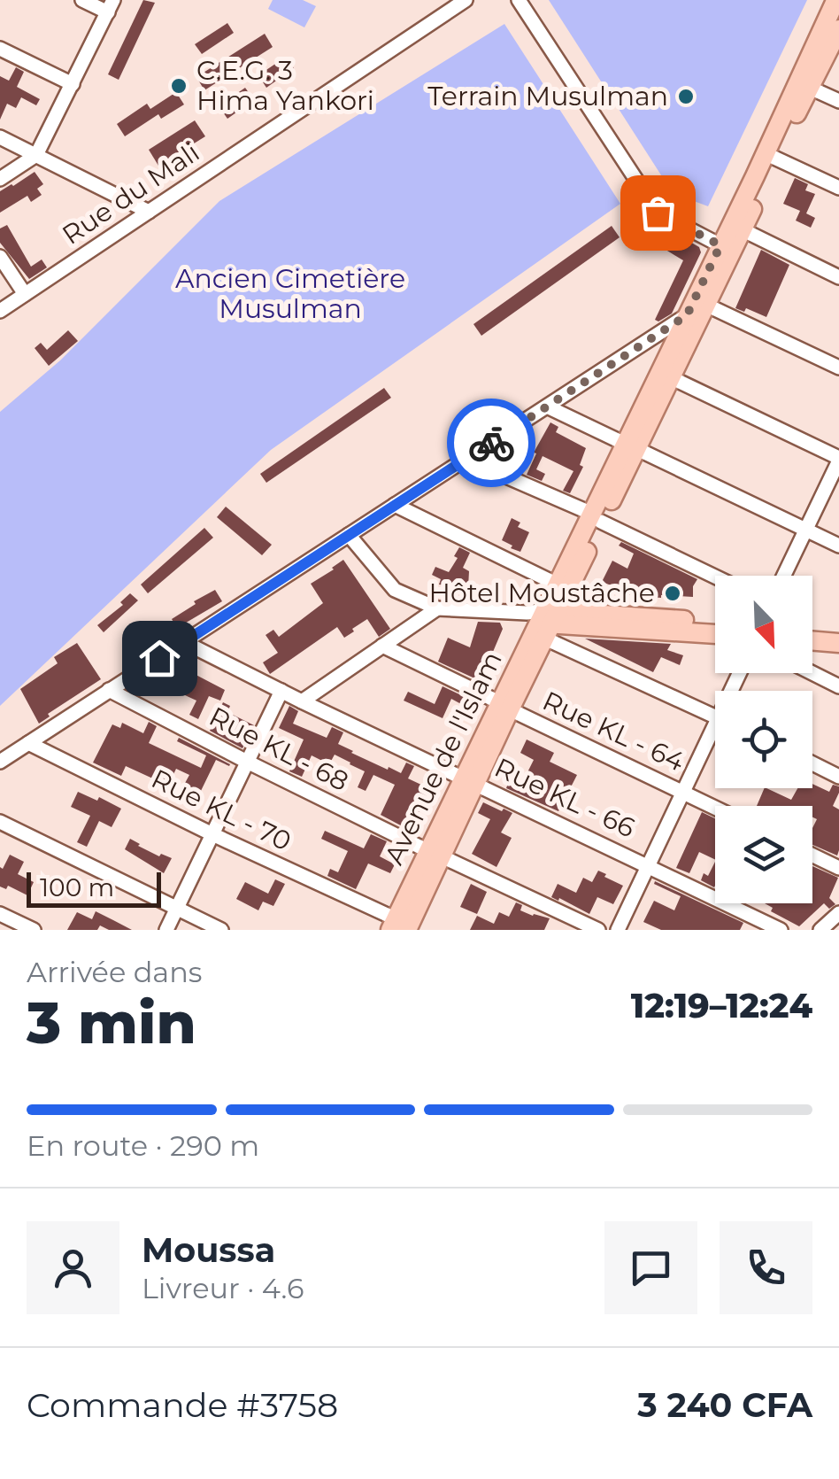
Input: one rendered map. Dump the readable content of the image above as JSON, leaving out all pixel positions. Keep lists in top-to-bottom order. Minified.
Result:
{"streets":{"main road":["Avenue de l'Islam"],"street":["Rue du Mali","Rue KL - 64","Rue KL - 68","Rue KL - 66","Rue KL - 70"]},"crossings":[["Rue KL - 64","Avenue de l'Islam"],["Rue KL - 68","Avenue de l'Islam"],["Avenue de l'Islam","Rue KL - 66"],["Avenue de l'Islam","Rue KL - 70"]],"parks":["Ancien Cimetière Musulman"],"places":["C.E.G. 3 Hima Yankori","Terrain Musulman","Hôtel Moustâche"],"scale_bar":"100 m","north":"bottom right","page":{"scale":"100 m","heading":["3 min","Arrivée dans","12:19–12:24"],"panel":["Moussa","Livreur · 4.6","Commande #3758","3 240 CFA"],"bar":"En route · 290 m"}}
